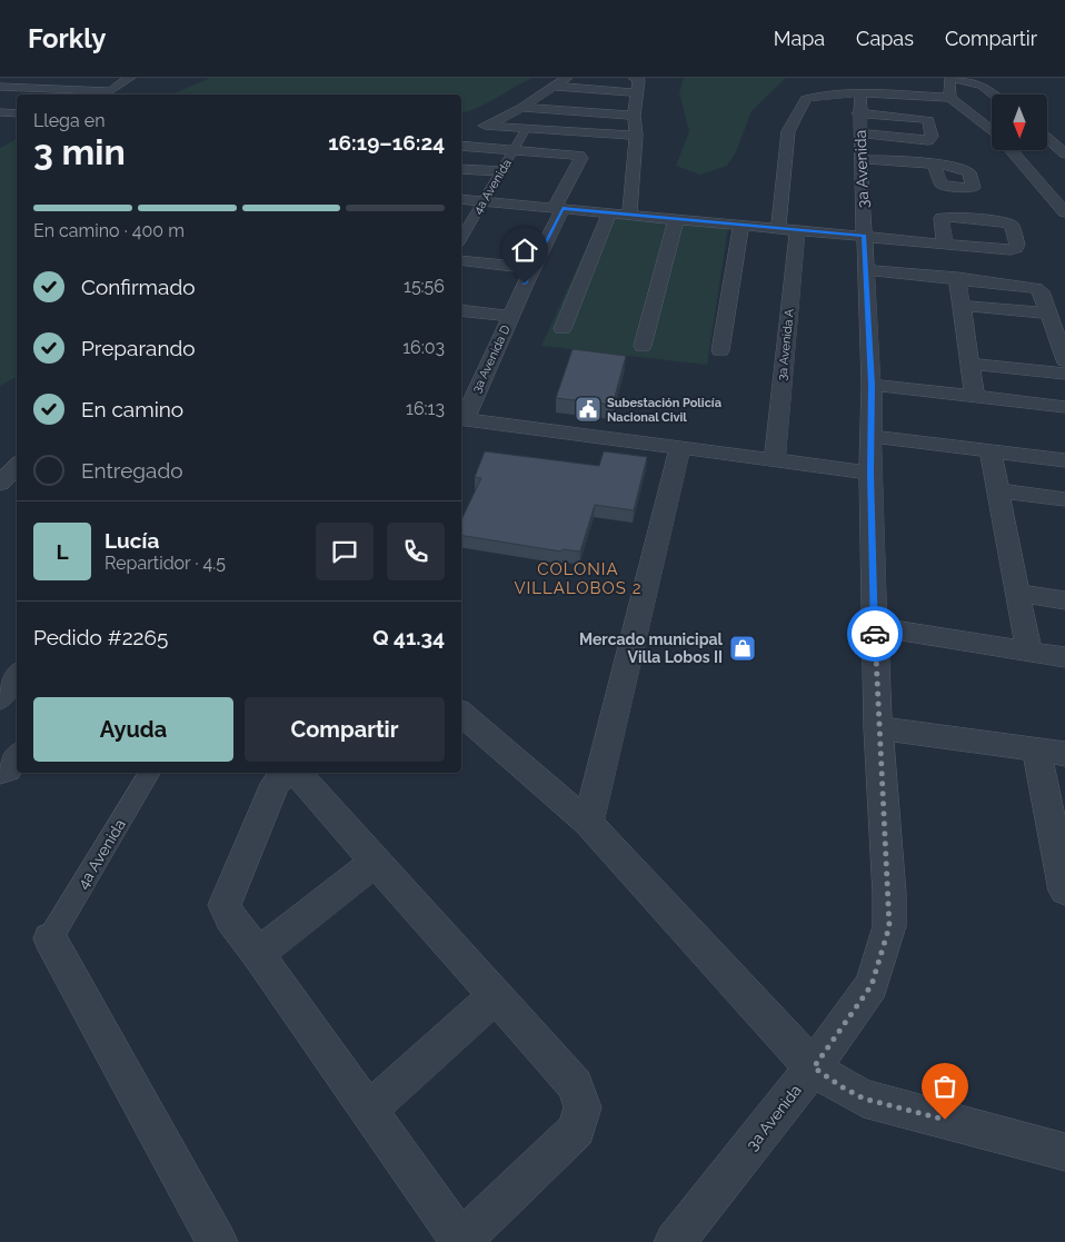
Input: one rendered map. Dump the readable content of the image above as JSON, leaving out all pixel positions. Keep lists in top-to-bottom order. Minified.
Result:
{"streets":{"street":["3a Avenida","4a Avenida","3a Avenida A","3a Avenida D"]},"crossings":[["4a Avenida","3a Avenida D"]],"districts":["COLONIA VILLALOBOS 2"],"places":{"public building":["Subestación Policía Nacional Civil"],"shop":["Mercado municipal Villa Lobos II"]},"north":"bottom","page":{"header":"Forkly","nav":["Mapa","Capas","Compartir"],"heading":["3 min","Llega en","16:19–16:24"],"panel":["Lucía","Repartidor · 4.5","Pedido #2265","Q 41.34"],"bar":"En camino · 400 m","list":[["Confirmado","15:56"],["Preparando","16:03"],["En camino","16:13"],"Entregado"],"round":"L","buttons":["Ayuda","Compartir"]}}
